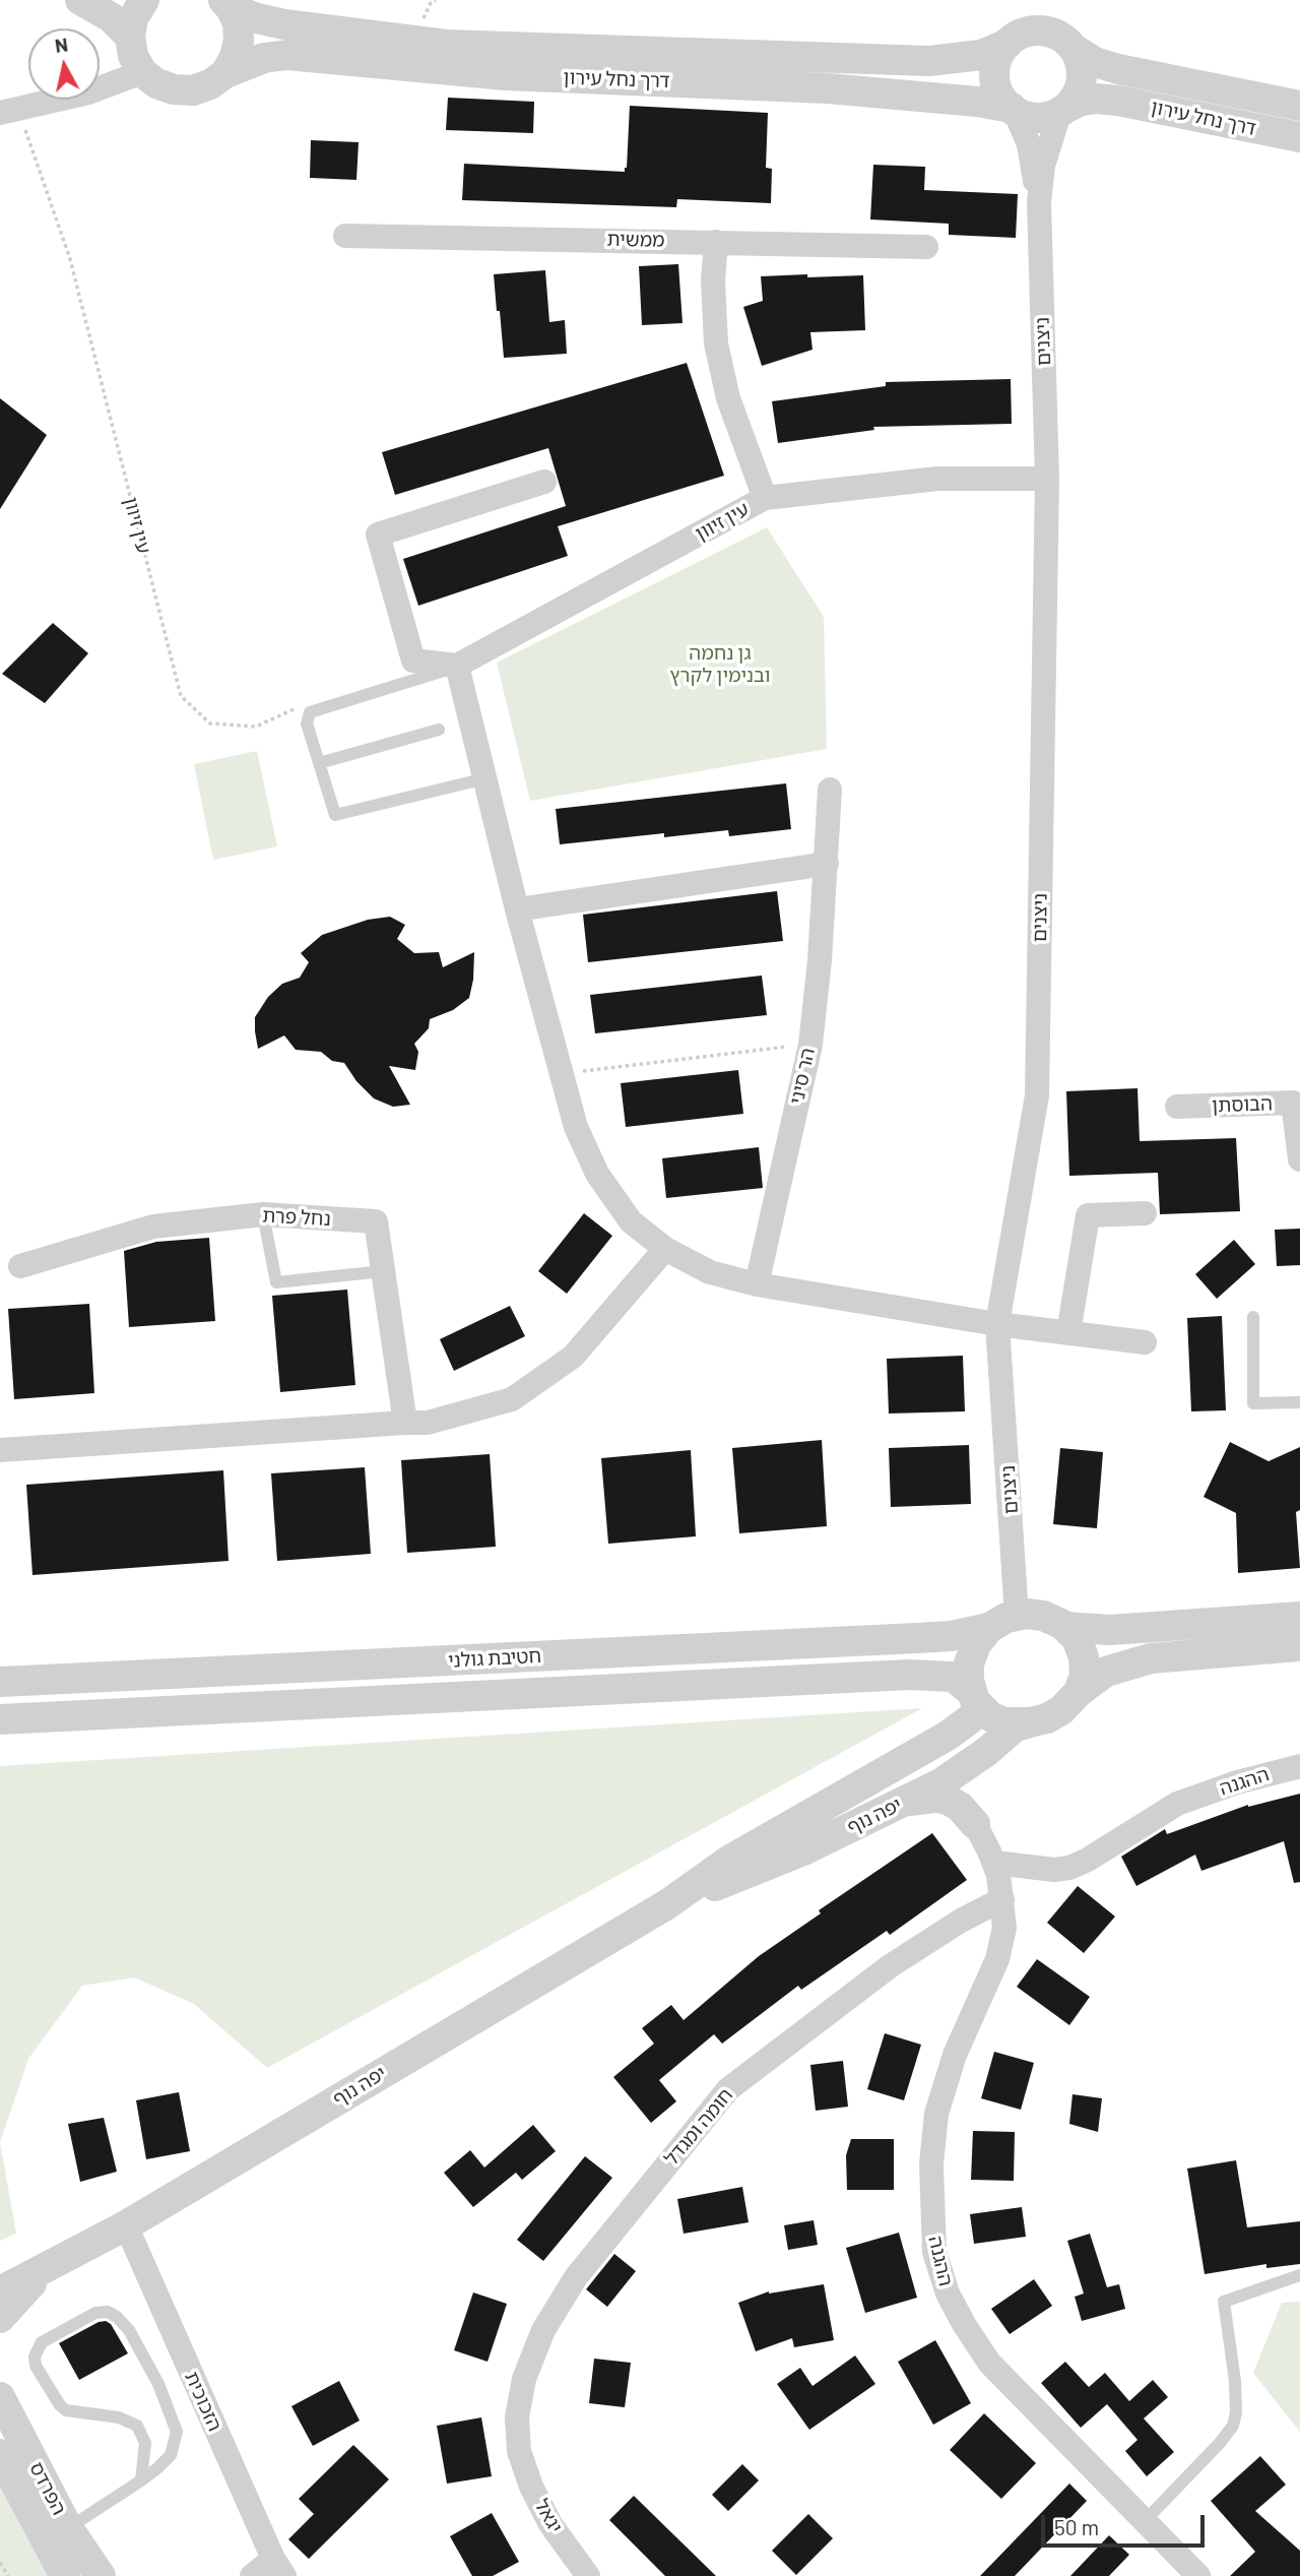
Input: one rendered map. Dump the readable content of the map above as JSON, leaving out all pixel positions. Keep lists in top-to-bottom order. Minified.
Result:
{"streets":{"street":["דרך נחל עירון","ממשית","ניצנים","עין זיוון","הר סיני","הבוסתן","נחל פרת","חטיבת גולני","ההגנה","יפה נוף","חומה ומגדל","הזכוכית","הפרדס","יגאל"]},"crossings":[["דרך נחל עירון","ניצנים"],["ממשית","עין זיוון"],["ניצנים","עין זיוון"],["ניצנים","חטיבת גולני"],["ניצנים","יפה נוף"],["חטיבת גולני","יפה נוף"],["ההגנה","חומה ומגדל"],["יפה נוף","הזכוכית"],["חומה ומגדל","יגאל"]],"parks":["גן נחמה ובנימין לקרץ"],"scale_bar":"50 m","north":"top"}
